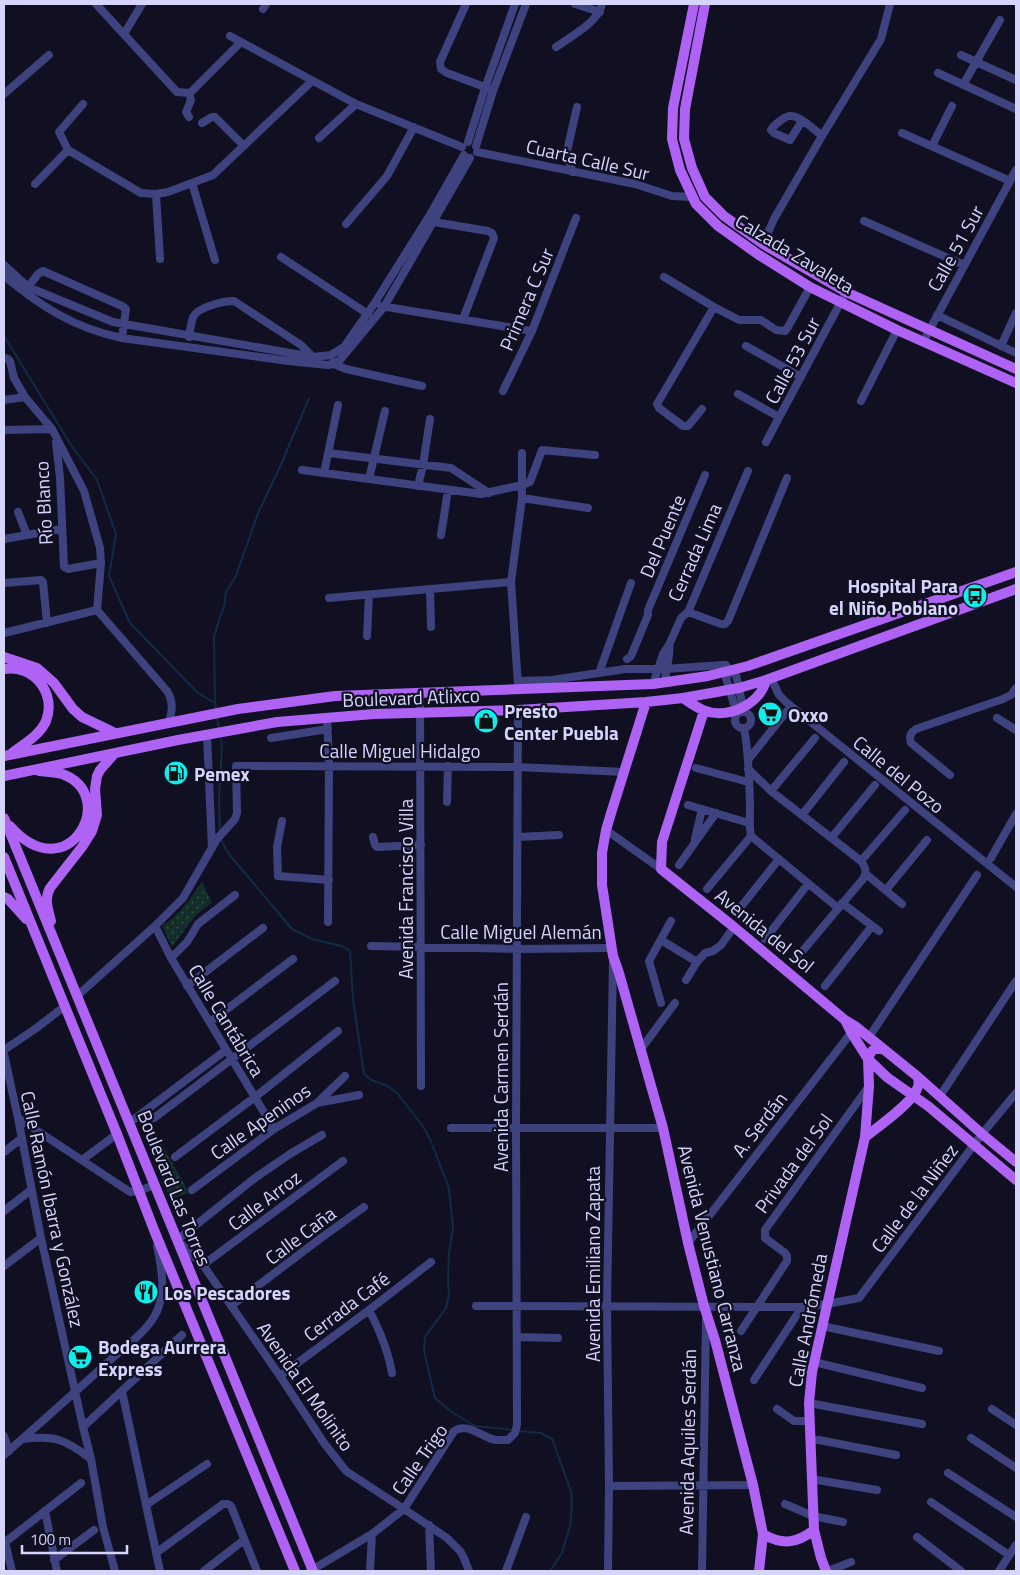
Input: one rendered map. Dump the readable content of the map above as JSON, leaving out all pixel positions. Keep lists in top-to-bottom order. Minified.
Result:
{"streets":{"main road":["Calzada Zavaleta","Boulevard Atlixco","Avenida del Sol","Boulevard Las Torres","Avenida Venustiano Carranza","Calle Andrómeda"],"street":["Cuarta Calle Sur","Calle 51 Sur","Primera C Sur","Calle 53 Sur","Río Blanco","Del Puente","Cerrada Lima","Calle Miguel Hidalgo","Calle del Pozo","Avenida Francisco Villa","Calle Miguel Alemán","Calle Cantábrica","Avenida Carmen Serdán","Calle Apeninos","A. Serdán","Privada del Sol","Calle de la Niñez","Calle Arroz","Calle Ramón Ibarra y González","Calle Caña","Avenida Emiliano Zapata","Cerrada Café","Avenida El Molinito","Avenida Aquiles Serdán","Calle Trigo"]},"crossings":[["Cuarta Calle Sur","Calzada Zavaleta"],["Calle 51 Sur","Calzada Zavaleta"],["Calzada Zavaleta","Calle 53 Sur"],["Cerrada Lima","Boulevard Atlixco"],["Boulevard Atlixco","Calle del Pozo"],["Boulevard Atlixco","Avenida Francisco Villa"],["Boulevard Atlixco","Avenida Carmen Serdán"],["Calle Miguel Hidalgo","Avenida Francisco Villa"],["Calle Miguel Hidalgo","Avenida Carmen Serdán"],["Avenida Francisco Villa","Calle Miguel Alemán"],["Avenida del Sol","A. Serdán"],["Avenida del Sol","Calle de la Niñez"],["Avenida del Sol","Calle Andrómeda"],["Calle Miguel Alemán","Avenida Carmen Serdán"],["Calle Miguel Alemán","Avenida Venustiano Carranza"],["Calle Miguel Alemán","Avenida Emiliano Zapata"],["Calle Cantábrica","Calle Apeninos"],["Avenida Carmen Serdán","Calle de la Niñez"],["Avenida Carmen Serdán","Calle Trigo"],["A. Serdán","Avenida Venustiano Carranza"],["Privada del Sol","Calle de la Niñez"],["Privada del Sol","Calle Andrómeda"],["Boulevard Las Torres","Avenida El Molinito"],["Boulevard Las Torres","Calle Trigo"],["Calle de la Niñez","Avenida Venustiano Carranza"],["Calle de la Niñez","Avenida Emiliano Zapata"],["Calle de la Niñez","Calle Andrómeda"],["Calle de la Niñez","Avenida Aquiles Serdán"],["Calle Arroz","Avenida El Molinito"],["Calle Caña","Avenida El Molinito"],["Avenida Venustiano Carranza","Avenida Emiliano Zapata"],["Avenida Venustiano Carranza","Avenida Aquiles Serdán"],["Cerrada Café","Avenida El Molinito"],["Avenida El Molinito","Calle Trigo"]],"places":{"bus stop":["Hospital Para el Niño Poblano"],"supermarket":["Oxxo","Bodega Aurrera Express"],"shop":["Presto Center Puebla"],"fuel station":["Pemex"],"restaurant":["Los Pescadores"]},"scale_bar":"100 m"}
